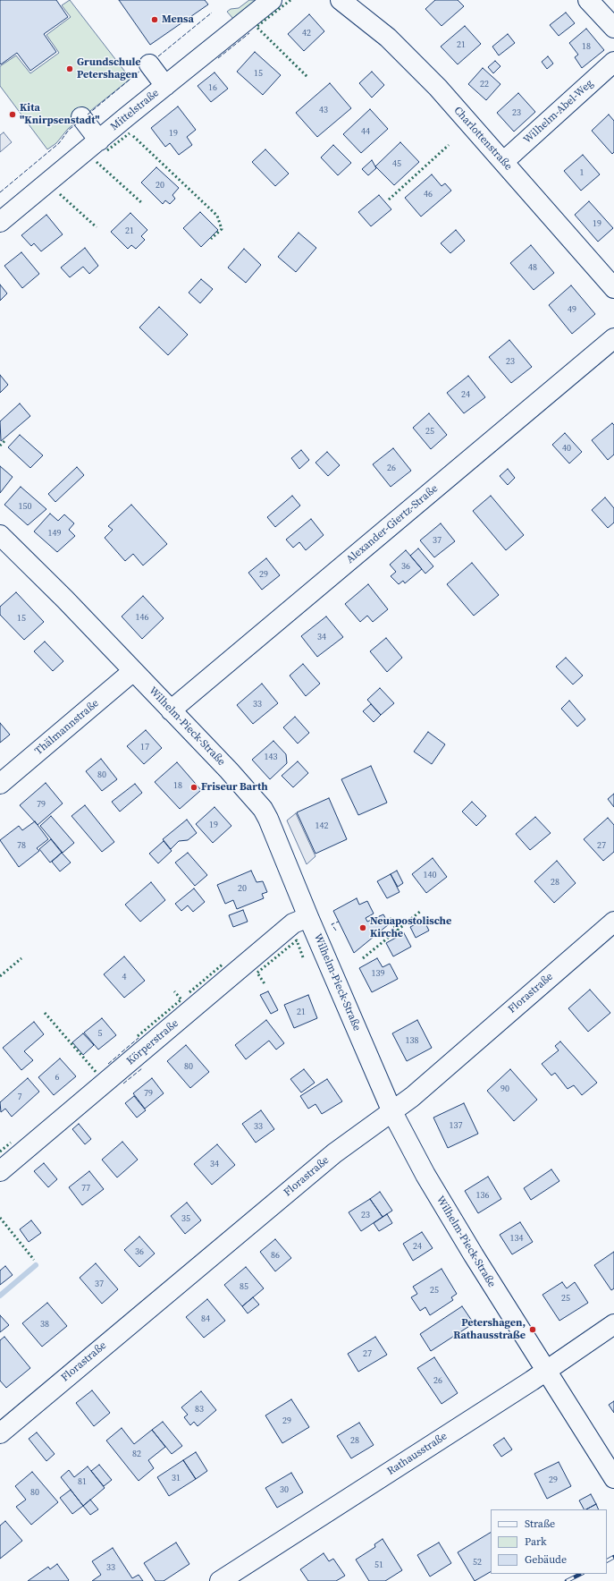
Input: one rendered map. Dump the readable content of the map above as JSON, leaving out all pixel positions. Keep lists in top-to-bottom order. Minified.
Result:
{"streets":{"street":["Mittelstraße","Wilhelm-Abel-Weg","Charlottenstraße","Alexander-Giertz-Straße","Wilhelm-Pieck-Straße","Thälmannstraße","Florastraße","Körperstraße","Rathausstraße"]},"crossings":[["Wilhelm-Abel-Weg","Charlottenstraße"],["Alexander-Giertz-Straße","Wilhelm-Pieck-Straße"],["Wilhelm-Pieck-Straße","Thälmannstraße"],["Wilhelm-Pieck-Straße","Florastraße"],["Wilhelm-Pieck-Straße","Körperstraße"],["Wilhelm-Pieck-Straße","Rathausstraße"]],"places":["Mensa","Grundschule Petershagen","Kita \"Knirpsenstadt\"","Friseur Barth","Neuapostolische Kirche","Petershagen, Rathausstraße"],"house_numbers":["42","21","18","15","22","16","43","23","44","19","45","1","20","46","19","21","48","49","23","24","25","40","26","150","149","37","36","29","146","15","34","33","17","143","80","18","79","19","142","78","27","140","28","20","139","4","21","5","138","80","6","90","79","7","137","33","34","77","136","23","35","134","24","36","86","37","85","25","25","84","38","27","26","83","29","28","82","31","29","81","30","80","52","51","33"],"legend":["Straße","Park","Gebäude"]}
